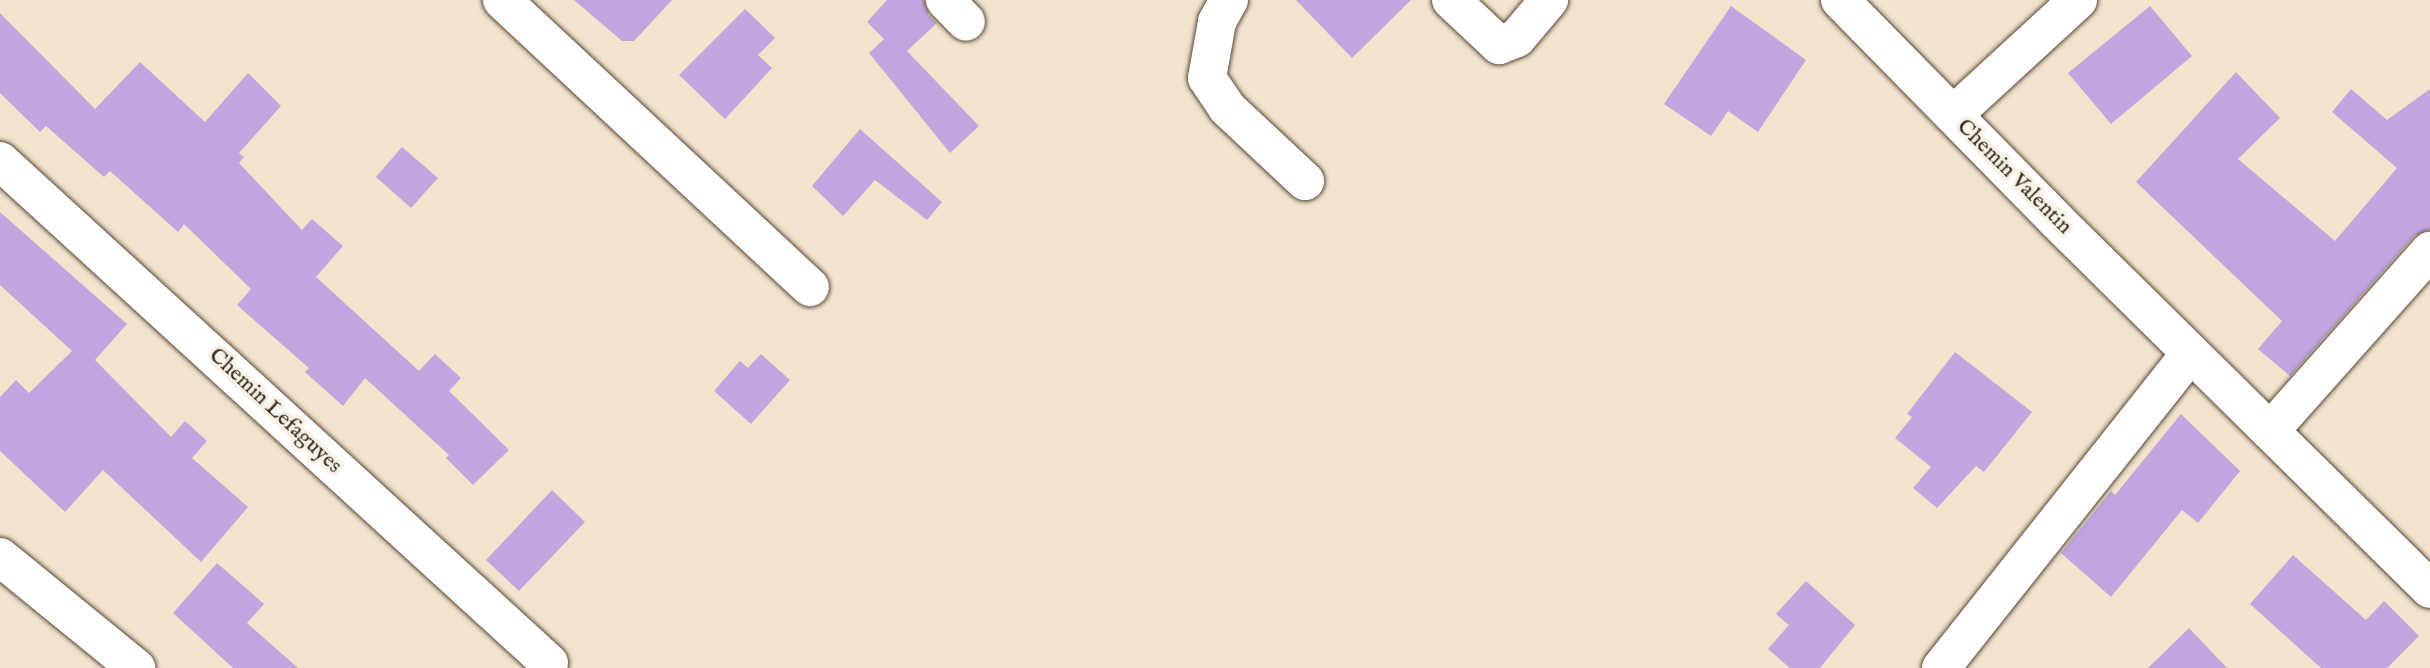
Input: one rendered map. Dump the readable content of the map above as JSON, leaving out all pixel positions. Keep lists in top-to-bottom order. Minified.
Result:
{"streets":{"street":["Chemin Valentin","Chemin Lefaguyes"]}}
